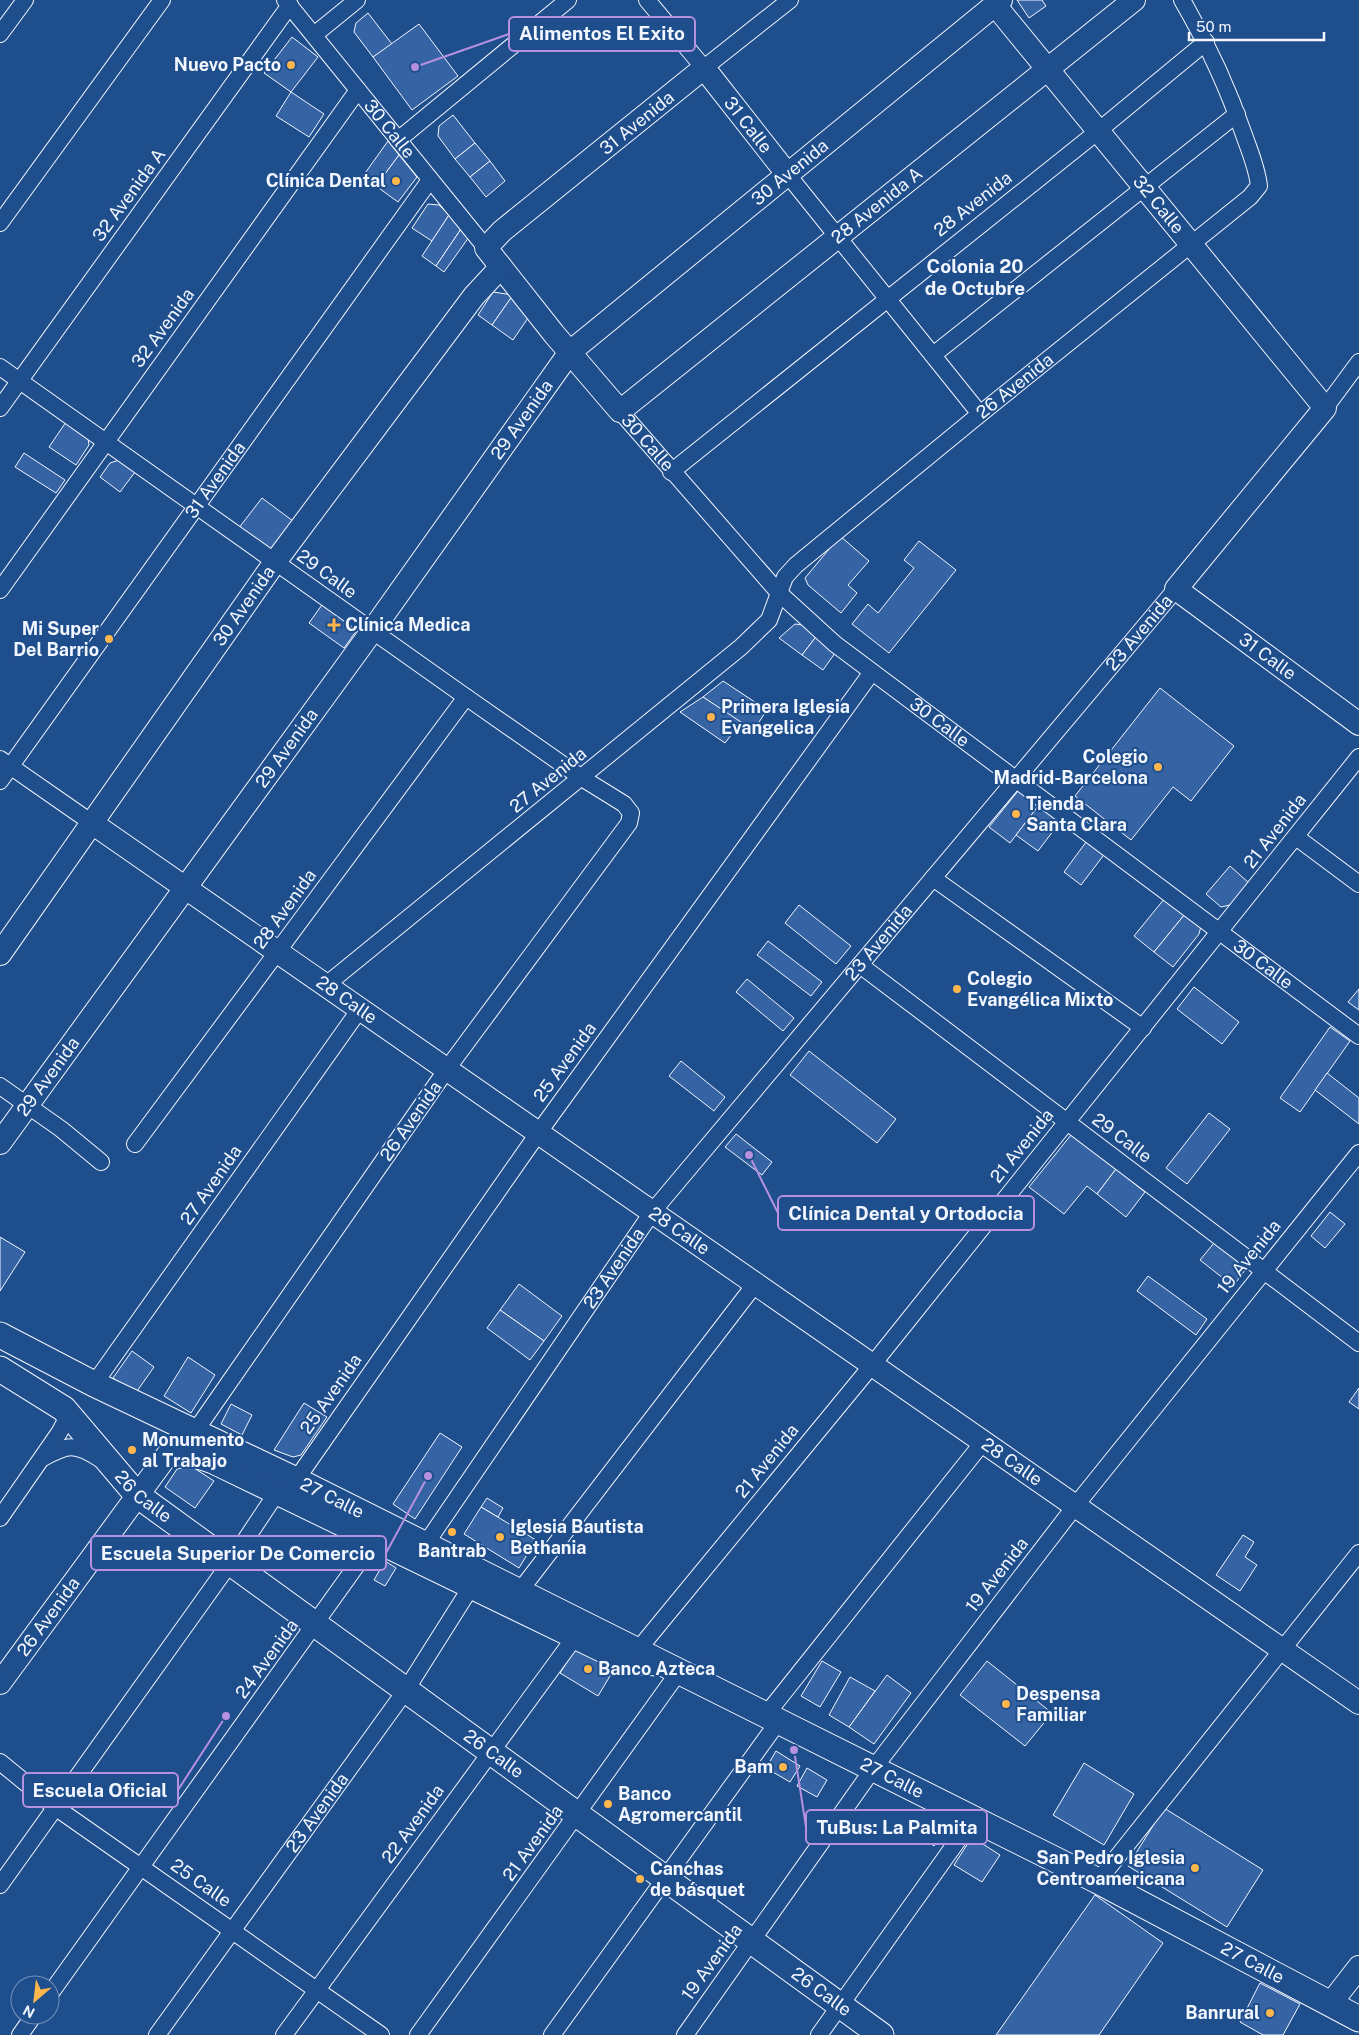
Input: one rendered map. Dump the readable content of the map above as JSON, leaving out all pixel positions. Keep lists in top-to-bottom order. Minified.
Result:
{"streets":{"main road":["26 Calle","27 Calle"],"street":["31 Avenida","31 Calle","30 Calle","30 Avenida","32 Avenida A","28 Avenida","32 Calle","28 Avenida A","32 Avenida","26 Avenida","29 Avenida","29 Calle","23 Avenida","27 Avenida","21 Avenida","28 Calle","25 Avenida","19 Avenida","24 Avenida","22 Avenida","25 Calle"]},"crossings":[["31 Avenida","31 Calle"],["31 Avenida","30 Calle"],["31 Avenida","29 Calle"],["31 Avenida","28 Calle"],["31 Calle","30 Avenida"],["31 Calle","28 Avenida"],["31 Calle","28 Avenida A"],["31 Calle","26 Avenida"],["31 Calle","23 Avenida"],["30 Calle","30 Avenida"],["30 Calle","32 Avenida A"],["30 Calle","28 Avenida"],["30 Calle","28 Avenida A"],["30 Calle","32 Avenida"],["30 Calle","26 Avenida"],["30 Calle","29 Avenida"],["30 Calle","23 Avenida"],["30 Calle","27 Avenida"],["30 Calle","21 Avenida"],["30 Calle","25 Avenida"],["30 Avenida","32 Calle"],["30 Avenida","29 Avenida"],["30 Avenida","29 Calle"],["30 Avenida","28 Calle"],["32 Avenida A","29 Calle"],["28 Avenida","32 Calle"],["28 Avenida","29 Calle"],["28 Avenida","28 Calle"],["32 Calle","28 Avenida A"],["32 Calle","26 Avenida"],["32 Calle","23 Avenida"],["32 Avenida","29 Calle"],["26 Avenida","29 Calle"],["26 Avenida","27 Avenida"],["26 Avenida","28 Calle"],["26 Avenida","26 Calle"],["26 Avenida","27 Calle"],["29 Avenida","29 Calle"],["29 Avenida","28 Calle"],["29 Calle","23 Avenida"],["29 Calle","27 Avenida"],["29 Calle","21 Avenida"],["29 Calle","19 Avenida"],["23 Avenida","28 Calle"],["23 Avenida","26 Calle"],["23 Avenida","27 Calle"],["23 Avenida","25 Calle"],["27 Avenida","28 Calle"],["27 Avenida","27 Calle"],["21 Avenida","28 Calle"],["21 Avenida","26 Calle"],["21 Avenida","27 Calle"],["28 Calle","25 Avenida"],["28 Calle","19 Avenida"],["25 Avenida","26 Calle"],["25 Avenida","27 Calle"],["25 Avenida","25 Calle"],["19 Avenida","26 Calle"],["19 Avenida","27 Calle"],["26 Calle","24 Avenida"],["26 Calle","22 Avenida"],["27 Calle","24 Avenida"],["27 Calle","22 Avenida"],["24 Avenida","25 Calle"],["22 Avenida","25 Calle"]],"districts":["Colonia 20 de Octubre"],"places":{"other":["Nuevo Pacto","Alimentos El Exito","Clínica Dental","Mi Super Del Barrio","Primera Iglesia Evangelica","Colegio Madrid-Barcelona","Tienda Santa Clara","Colegio Evangélica Mixto","Clínica Dental y Ortodocia","Monumento al Trabajo","Escuela Superior De Comercio","Bantrab","Iglesia Bautista Bethania","Banco Azteca","Despensa Familiar","Escuela Oficial","TuBus: La Palmita","Bam","Banco Agromercantil","San Pedro Iglesia Centroamericana","Canchas de básquet","Banrural"],"health":["Clínica Medica"]},"scale_bar":"50 m","north":"bottom left"}
